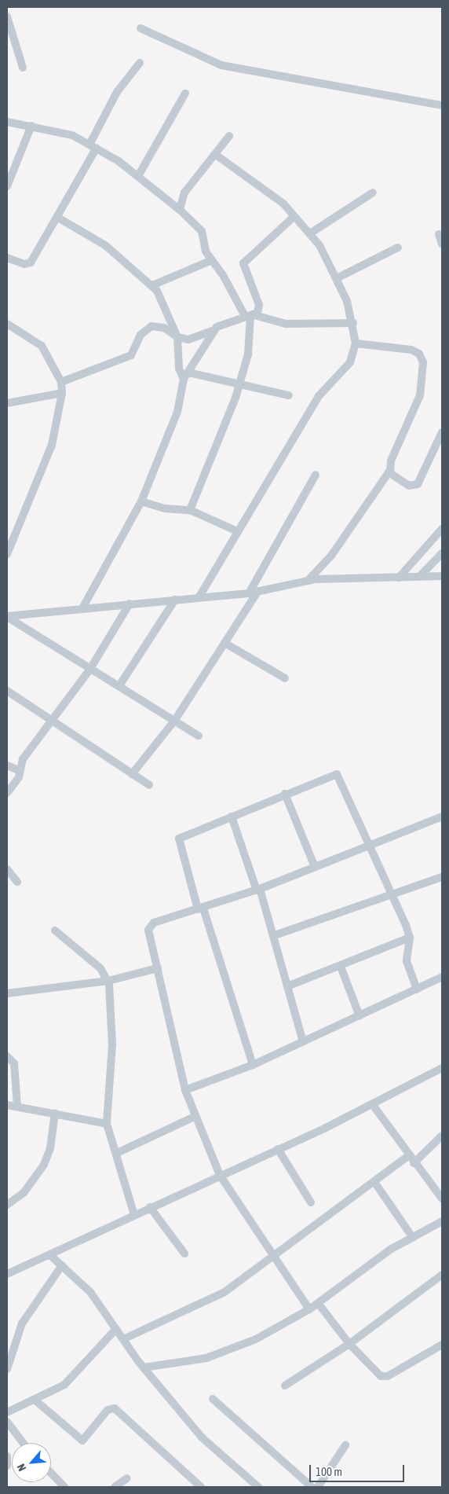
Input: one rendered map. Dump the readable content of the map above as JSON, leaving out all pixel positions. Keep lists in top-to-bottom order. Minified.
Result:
{"scale_bar":"100 m","north":"bottom left"}
